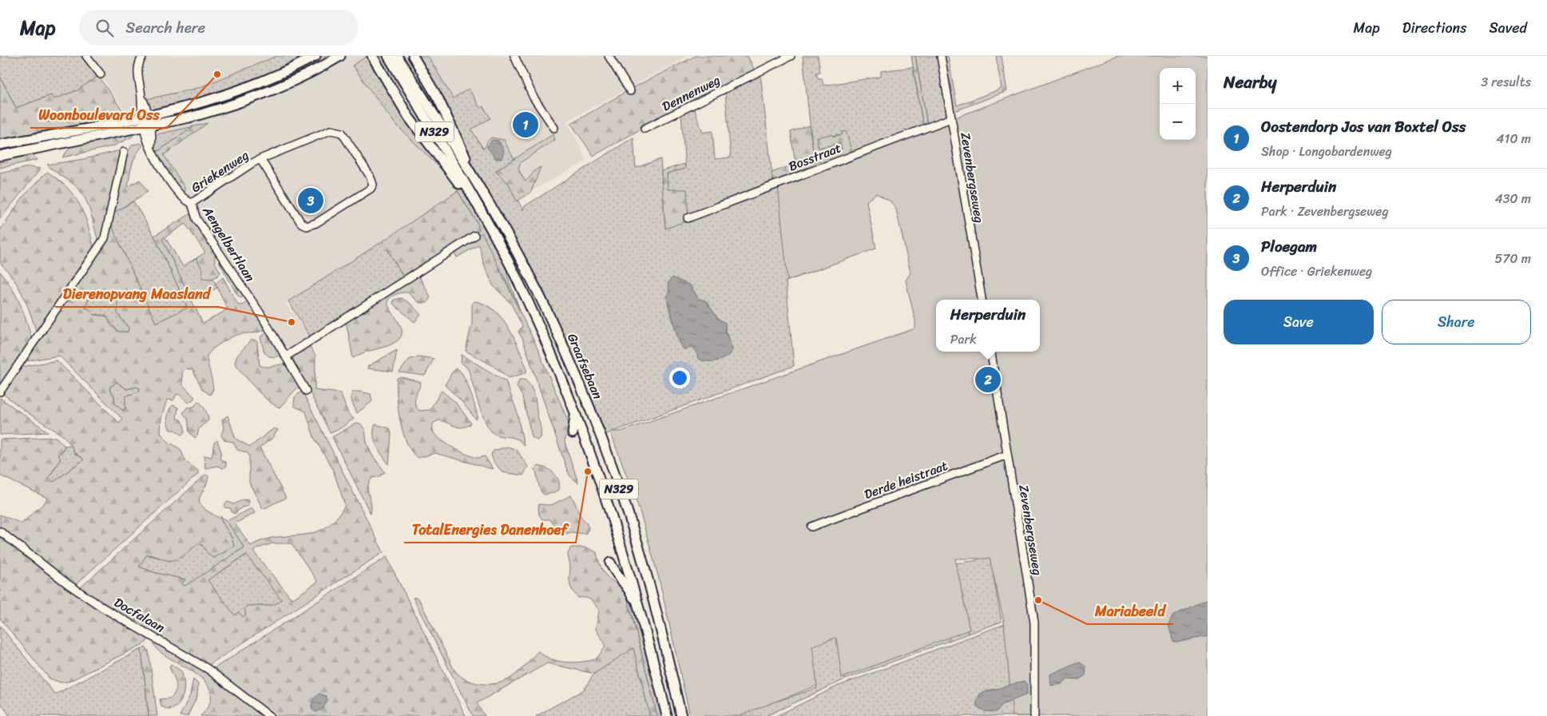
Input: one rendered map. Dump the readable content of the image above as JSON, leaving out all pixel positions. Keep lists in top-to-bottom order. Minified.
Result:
{"streets":{"main road":["N329","Graafsebaan"],"street":["Dennenweg","Bosstraat","Griekenweg","Zevenbergseweg","Aengelbertlaan","Derde heistraat","Docfalaan"]},"crossings":[["N329","Graafsebaan"],["Bosstraat","Zevenbergseweg"],["Griekenweg","Aengelbertlaan"],["Zevenbergseweg","Derde heistraat"]],"places":["Woonboulevard Oss","Dierenopvang Maasland","TotalEnergies Danenhoef","Mariabeeld"],"page":{"header":"Map","search":"Search here","nav":["Map","Directions","Saved"],"heading":["Nearby","3 results"],"map_buttons":["+","−"],"list":[{"mark":"1","name":"Oostendorp Jos van Boxtel Oss","note":"Shop · Longobardenweg","value":"410 m"},{"mark":"2","name":"Herperduin","note":"Park · Zevenbergseweg","value":"430 m"},{"mark":"3","name":"Ploegam","note":"Office · Griekenweg","value":"570 m"}],"pins":["1","3","2"],"buttons":["Save","Share"],"popup":["Herperduin","Park"]}}
